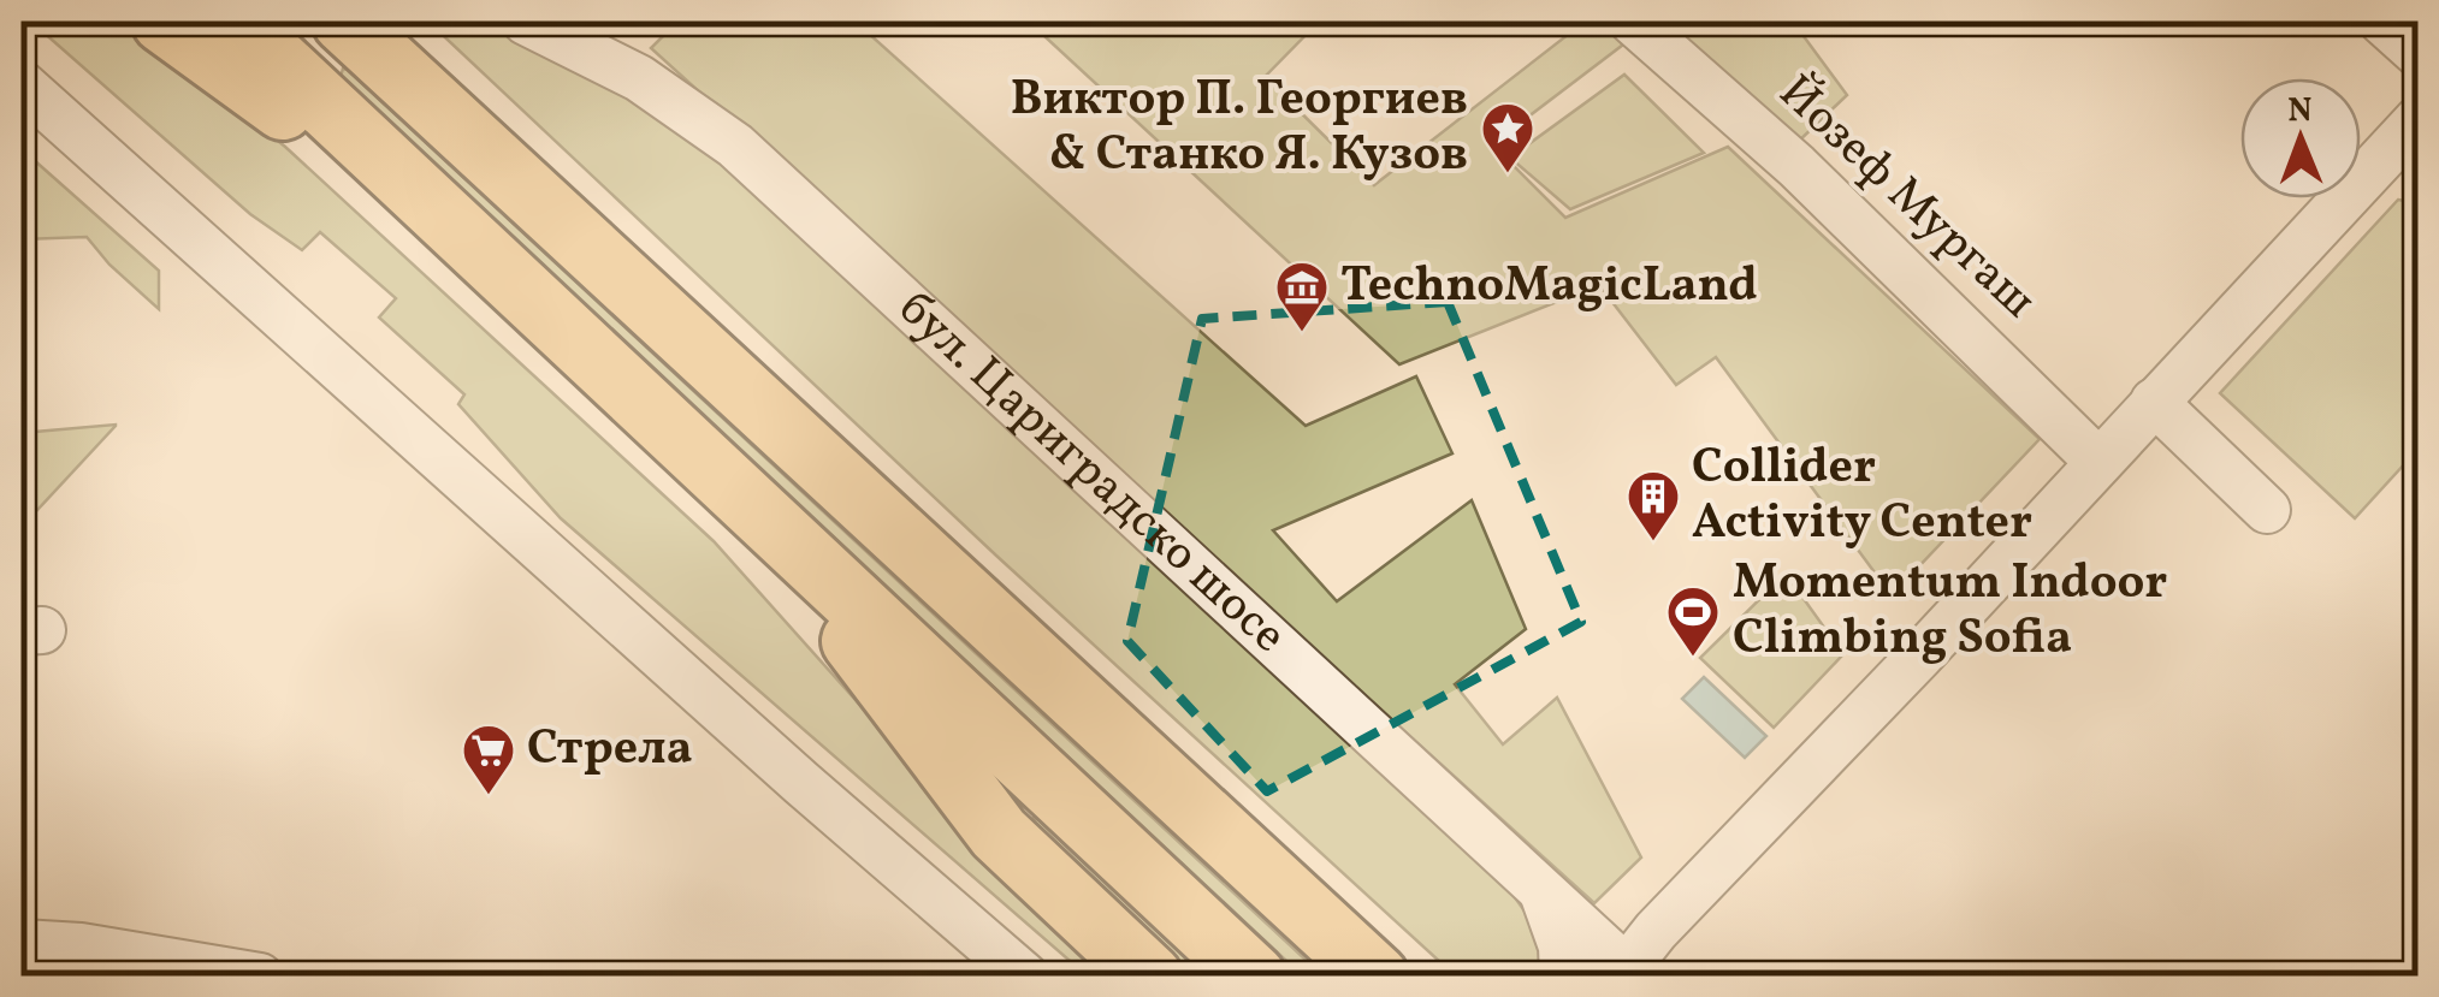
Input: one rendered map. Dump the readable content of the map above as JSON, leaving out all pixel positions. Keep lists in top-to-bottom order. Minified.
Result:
{"streets":{"street":["Йозеф Мургаш","бул. Цариградско шосе"]},"places":{"place":["Виктор П. Георгиев & Станко Я. Кузов"],"museum":["TechnoMagicLand"],"building":["Collider Activity Center"],"sports":["Momentum Indoor Climbing Sofia"],"supermarket":["Стрела"]},"north":"top"}
